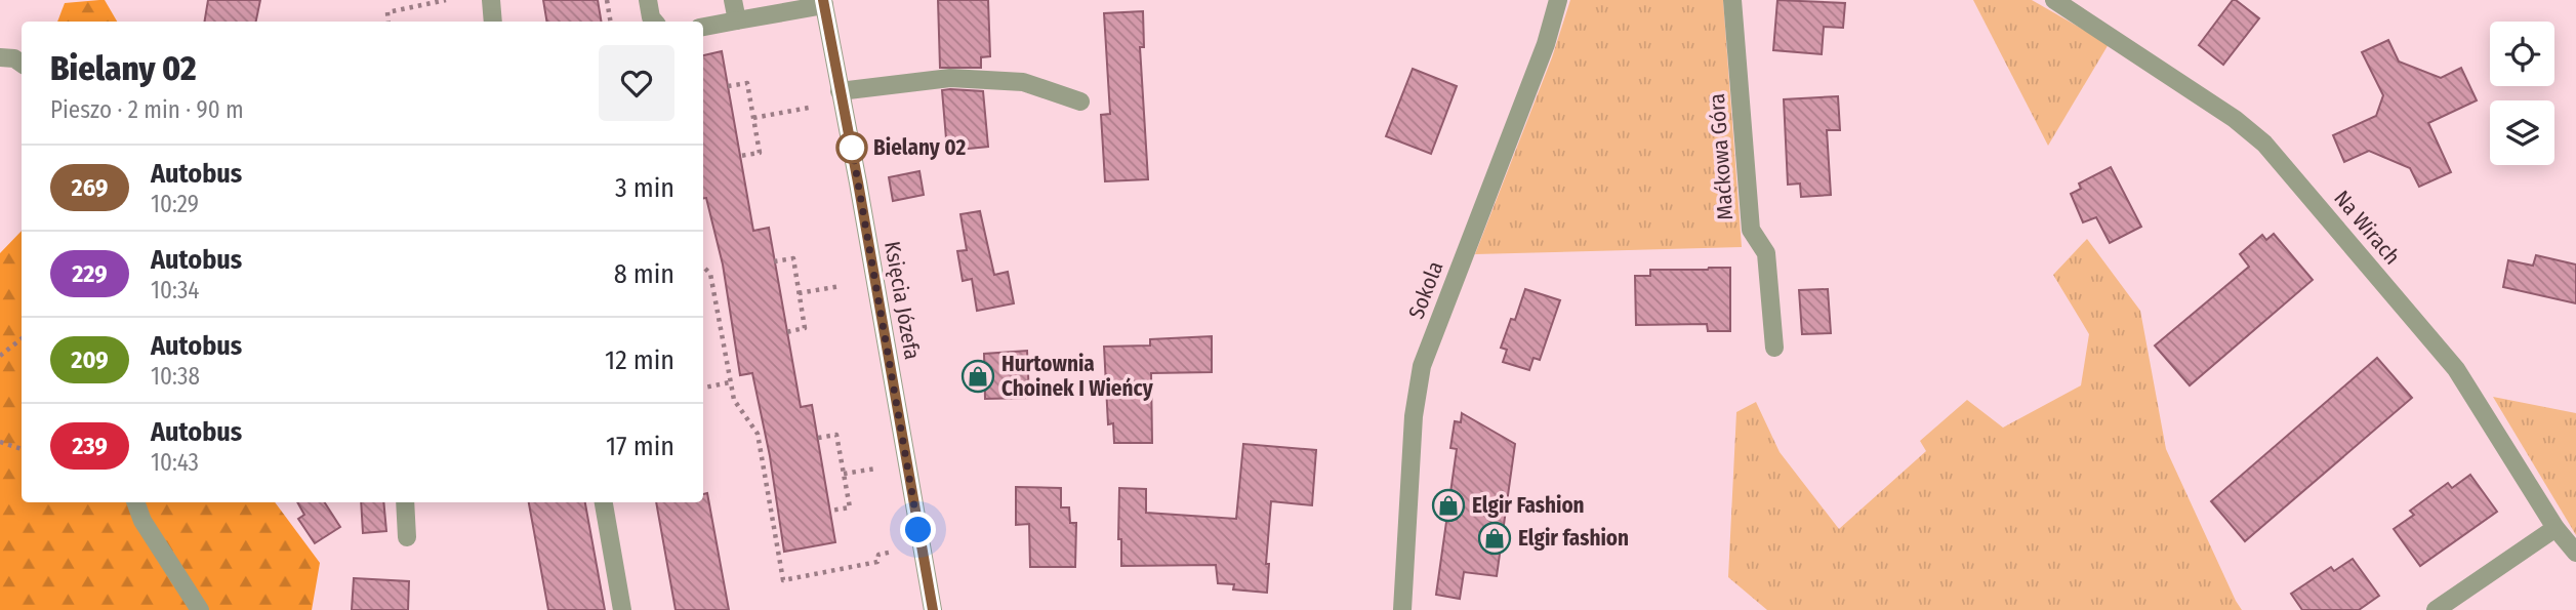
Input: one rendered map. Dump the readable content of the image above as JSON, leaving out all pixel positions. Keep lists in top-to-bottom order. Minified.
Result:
{"streets":{"street":["Maćkowa Góra","Na Wirach","Sokola","Księcia Józefa"]},"places":{"other":["Bielany 02"],"shop":["Hurtownia Choinek I Wieńcy","Elgir Fashion","Elgir fashion"]},"lines":["bus line 269"],"page":{"heading":["Bielany 02","Pieszo · 2 min · 90 m"],"list":[{"mark":"269","name":"Autobus","note":"10:29","value":"3 min"},{"mark":"229","name":"Autobus","note":"10:34","value":"8 min"},{"mark":"209","name":"Autobus","note":"10:38","value":"12 min"},{"mark":"239","name":"Autobus","note":"10:43","value":"17 min"}]}}
